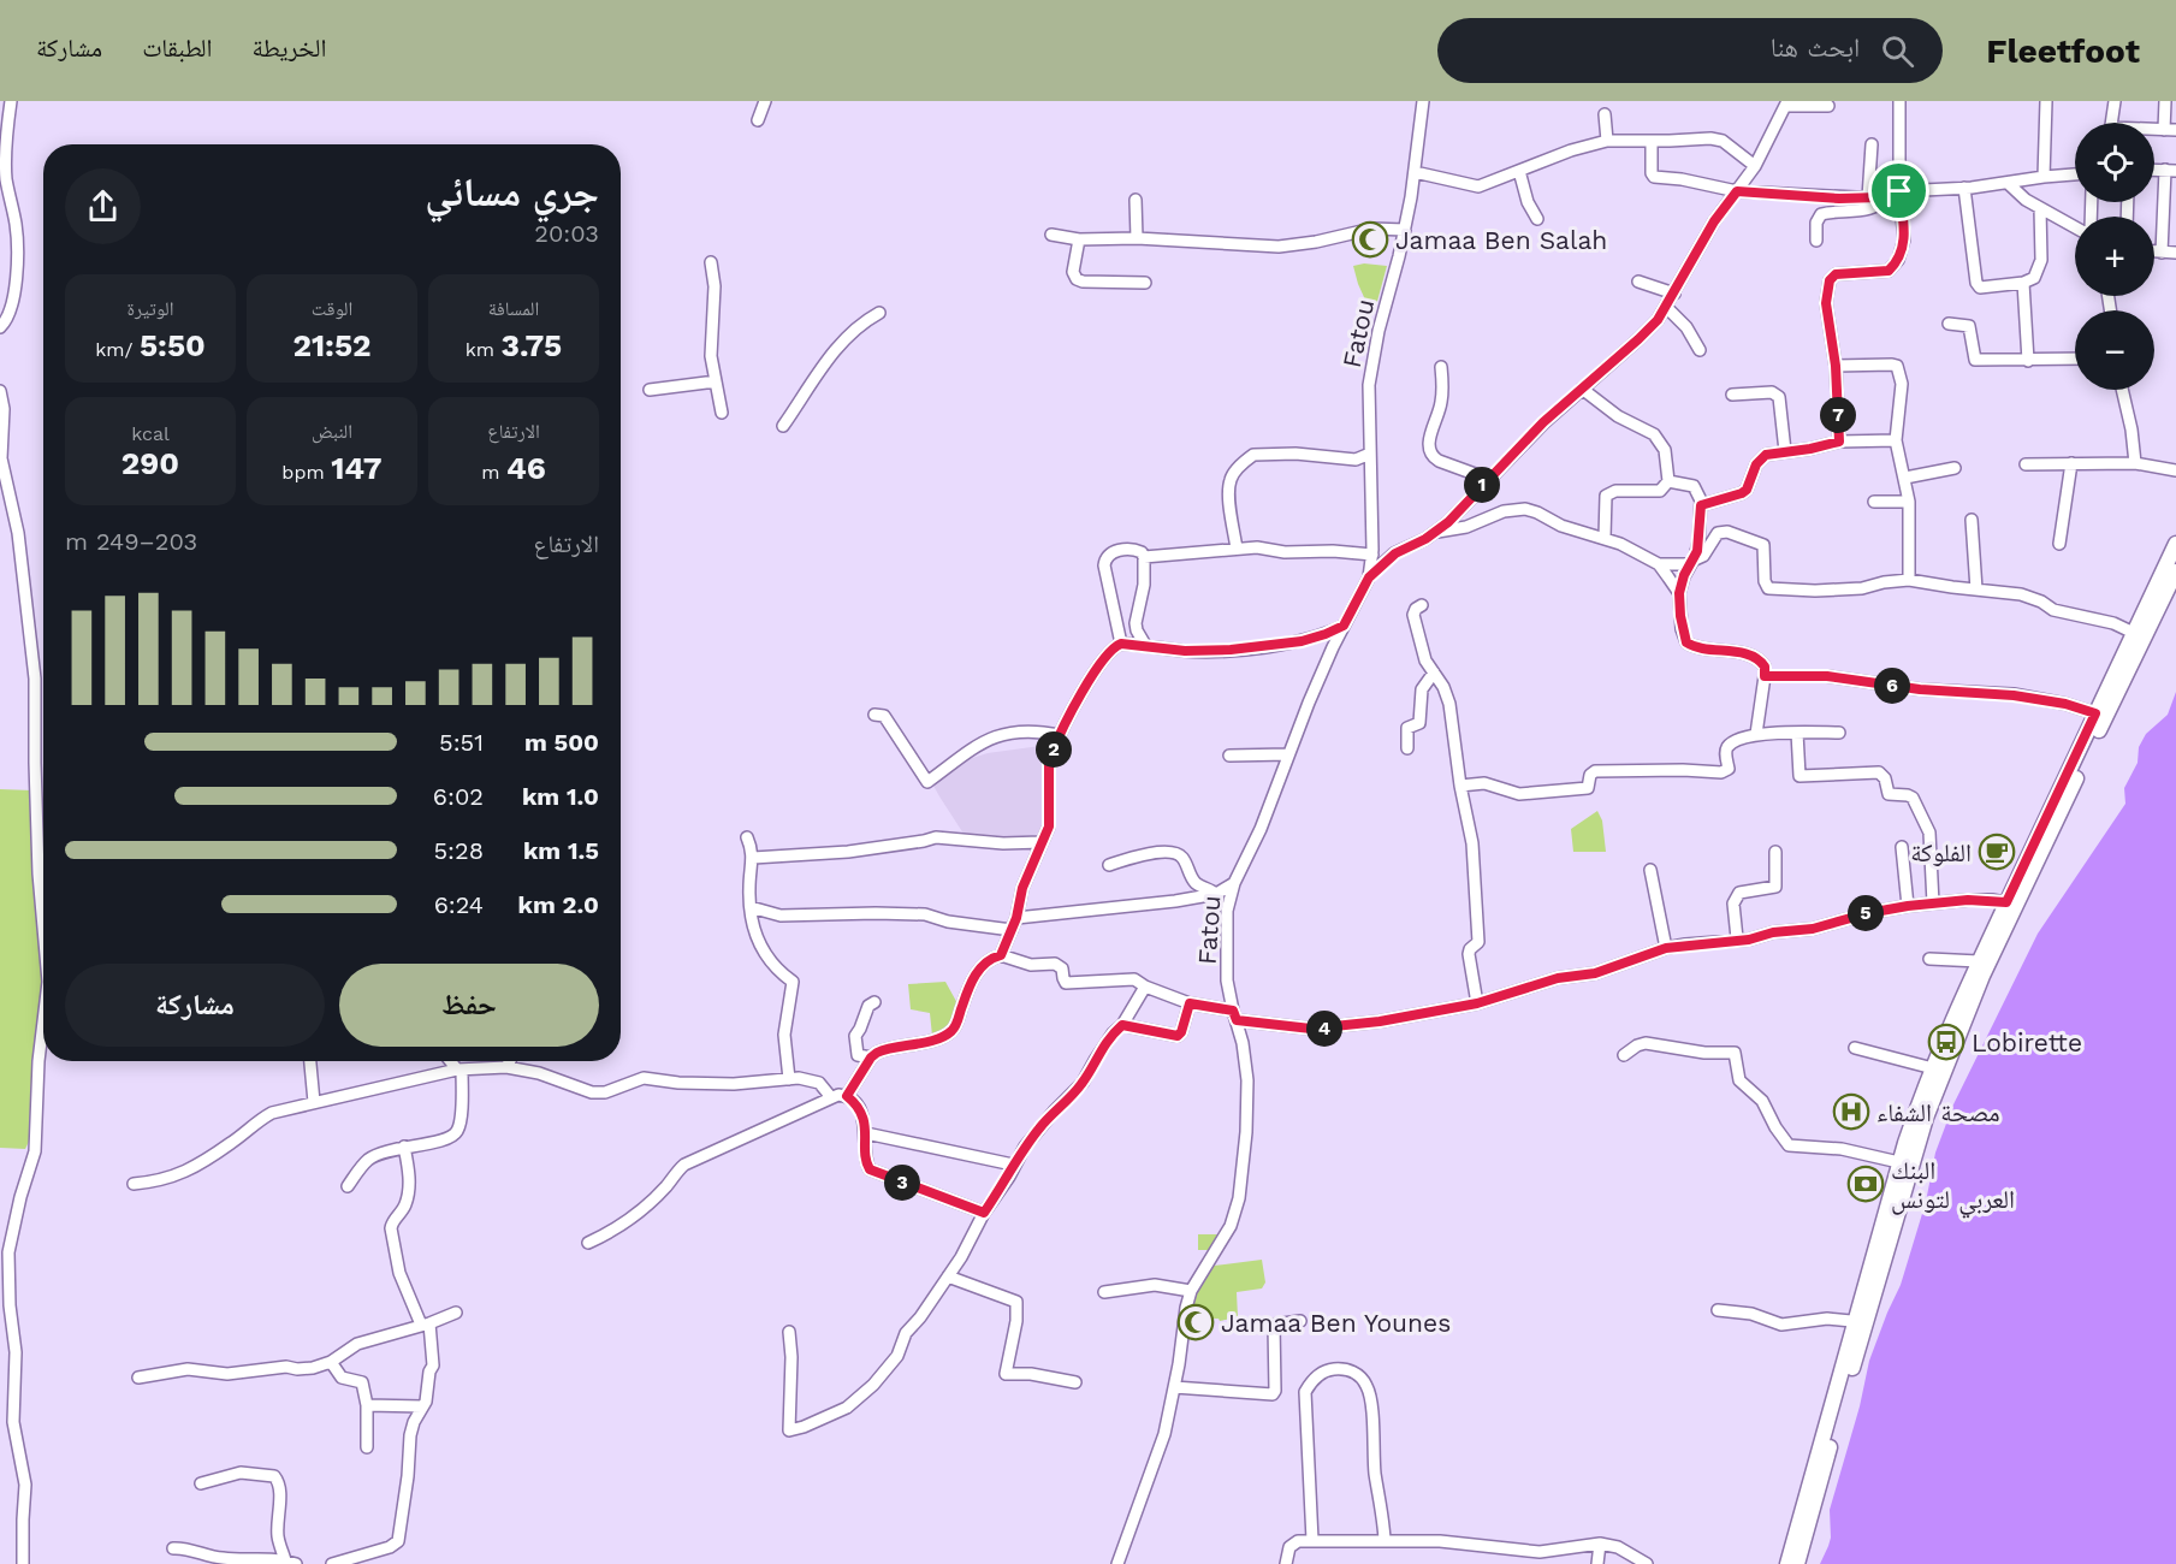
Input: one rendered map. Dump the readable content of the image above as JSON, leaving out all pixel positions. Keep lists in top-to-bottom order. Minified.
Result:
{"streets":{"street":["Fatou"]},"places":{"mosque":["Jamaa Ben Salah","Jamaa Ben Younes"],"cafe":["الفلوكة"],"bus stop":["Lobirette"],"hospital":["مصحة الشفاء"],"bank":["البنك العربي لتونس"]},"page":{"header":"Fleetfoot","search":"ابحث هنا","nav":["الخريطة","الطبقات","مشاركة"],"map_buttons":["+","−"],"heading":["جري مسائي","20:03"],"stats":[["المسافة","3.75 km"],["الوقت","21:52"],["الوتيرة","5:50 /km"],["الارتفاع","46 m"],["النبض","147 bpm"],["kcal","290"]],"pins":["7","1","6","2","5","4","3"],"chart":["الارتفاع","203–249 m"],"list":[{"name":"500 m","note":"5:51"},{"name":"1.0 km","note":"6:02"},{"name":"1.5 km","note":"5:28"},{"name":"2.0 km","note":"6:24"}],"buttons":["حفظ","مشاركة"]}}
